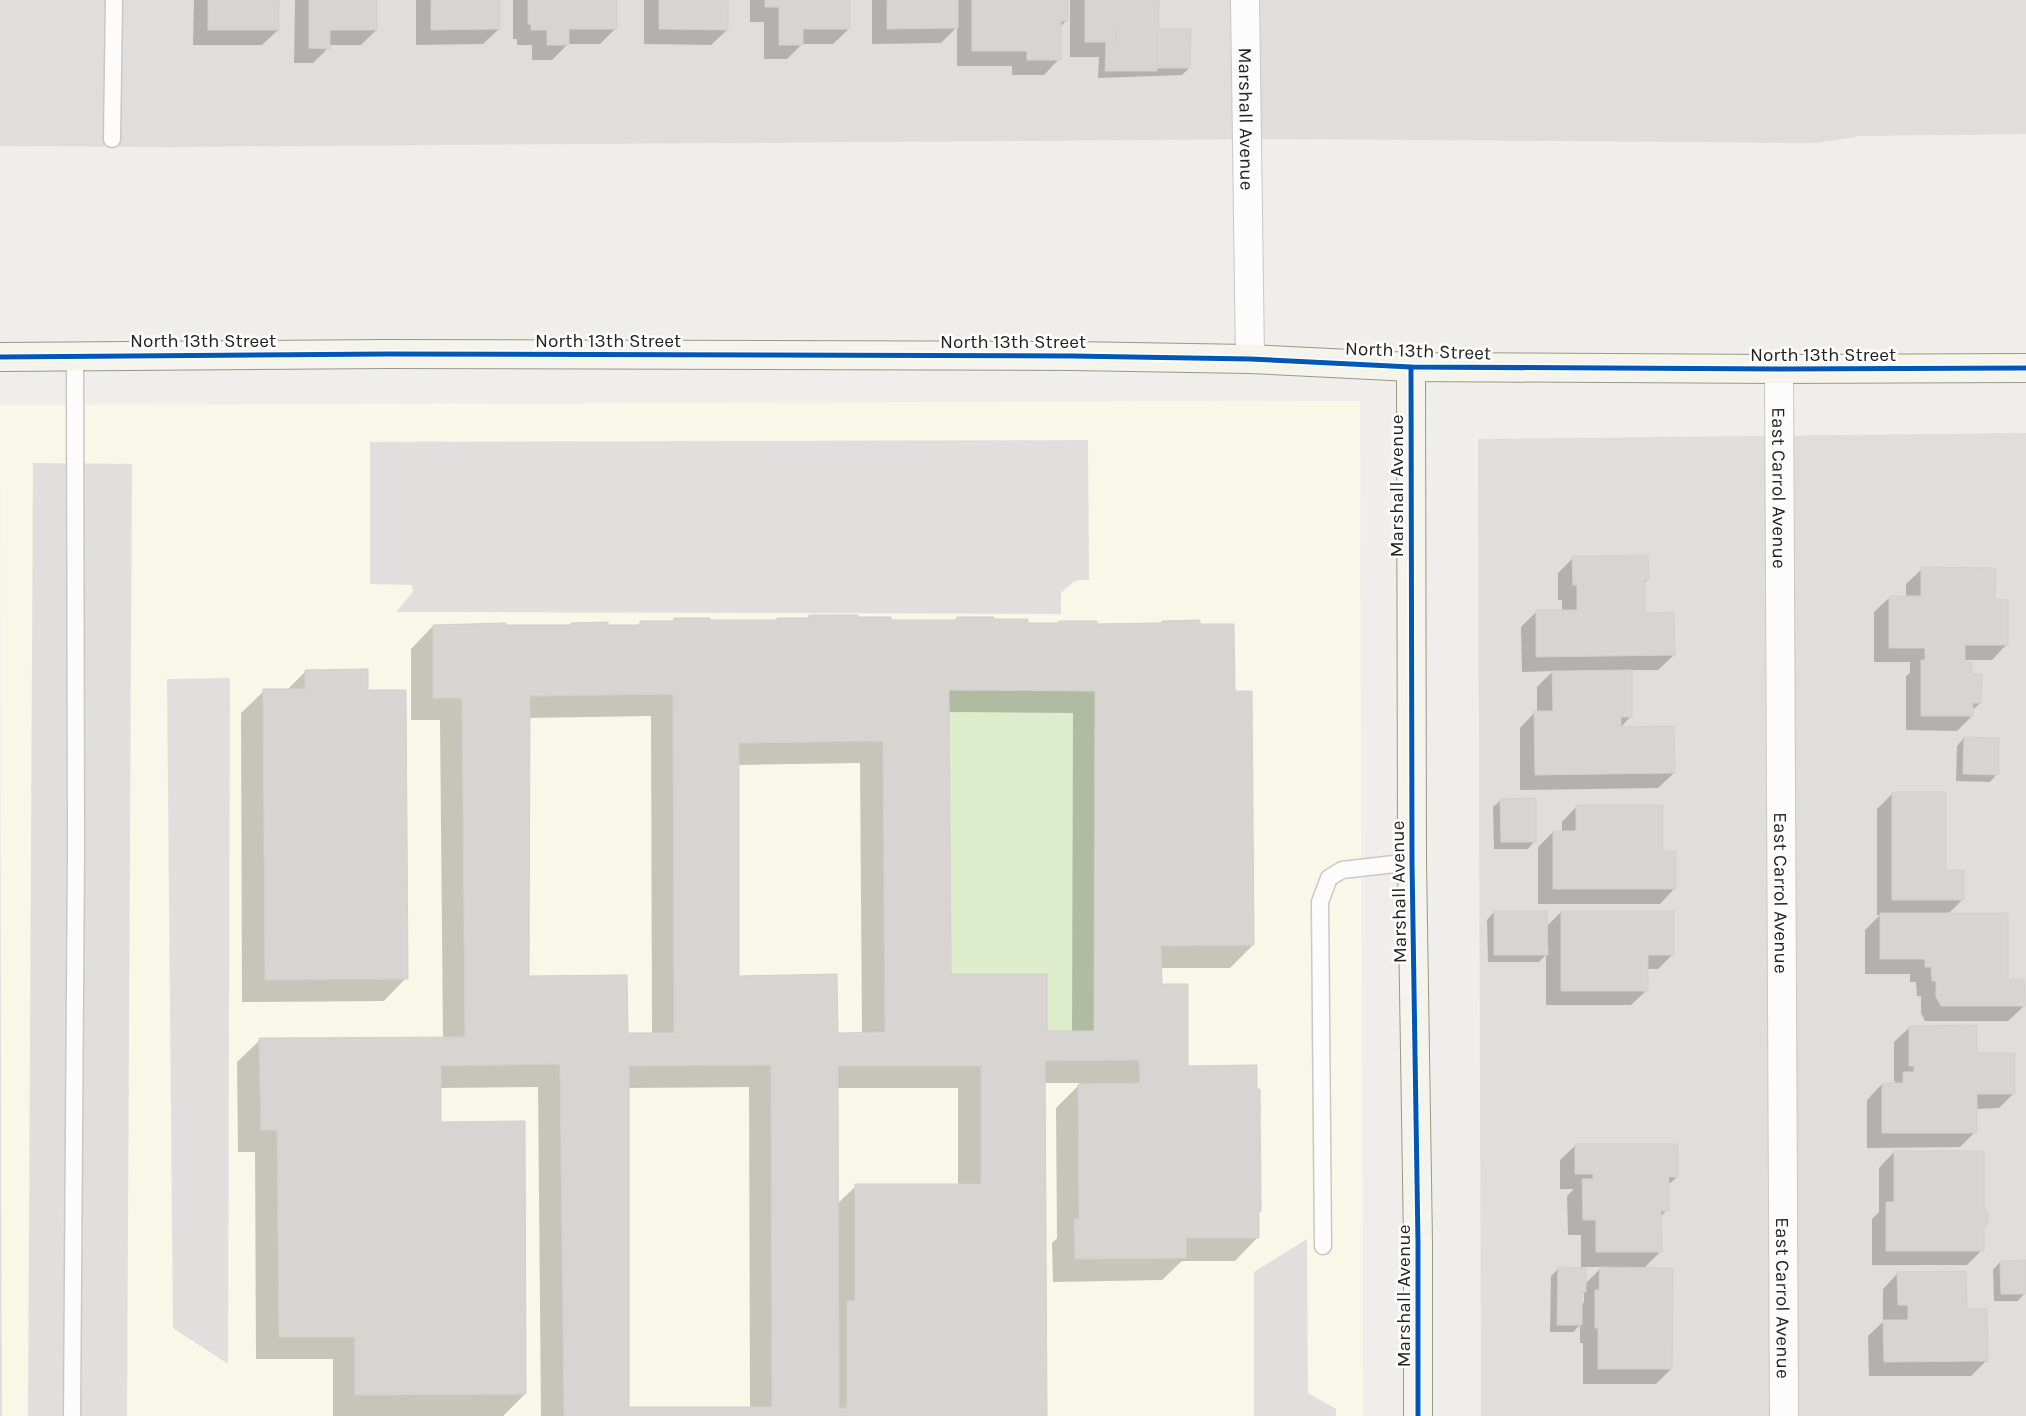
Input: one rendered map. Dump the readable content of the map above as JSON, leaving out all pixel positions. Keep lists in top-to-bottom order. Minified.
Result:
{"streets":{"street":["Marshall Avenue","North 13th Street","East Carrol Avenue"]},"crossings":[["Marshall Avenue","North 13th Street"],["North 13th Street","East Carrol Avenue"]]}
